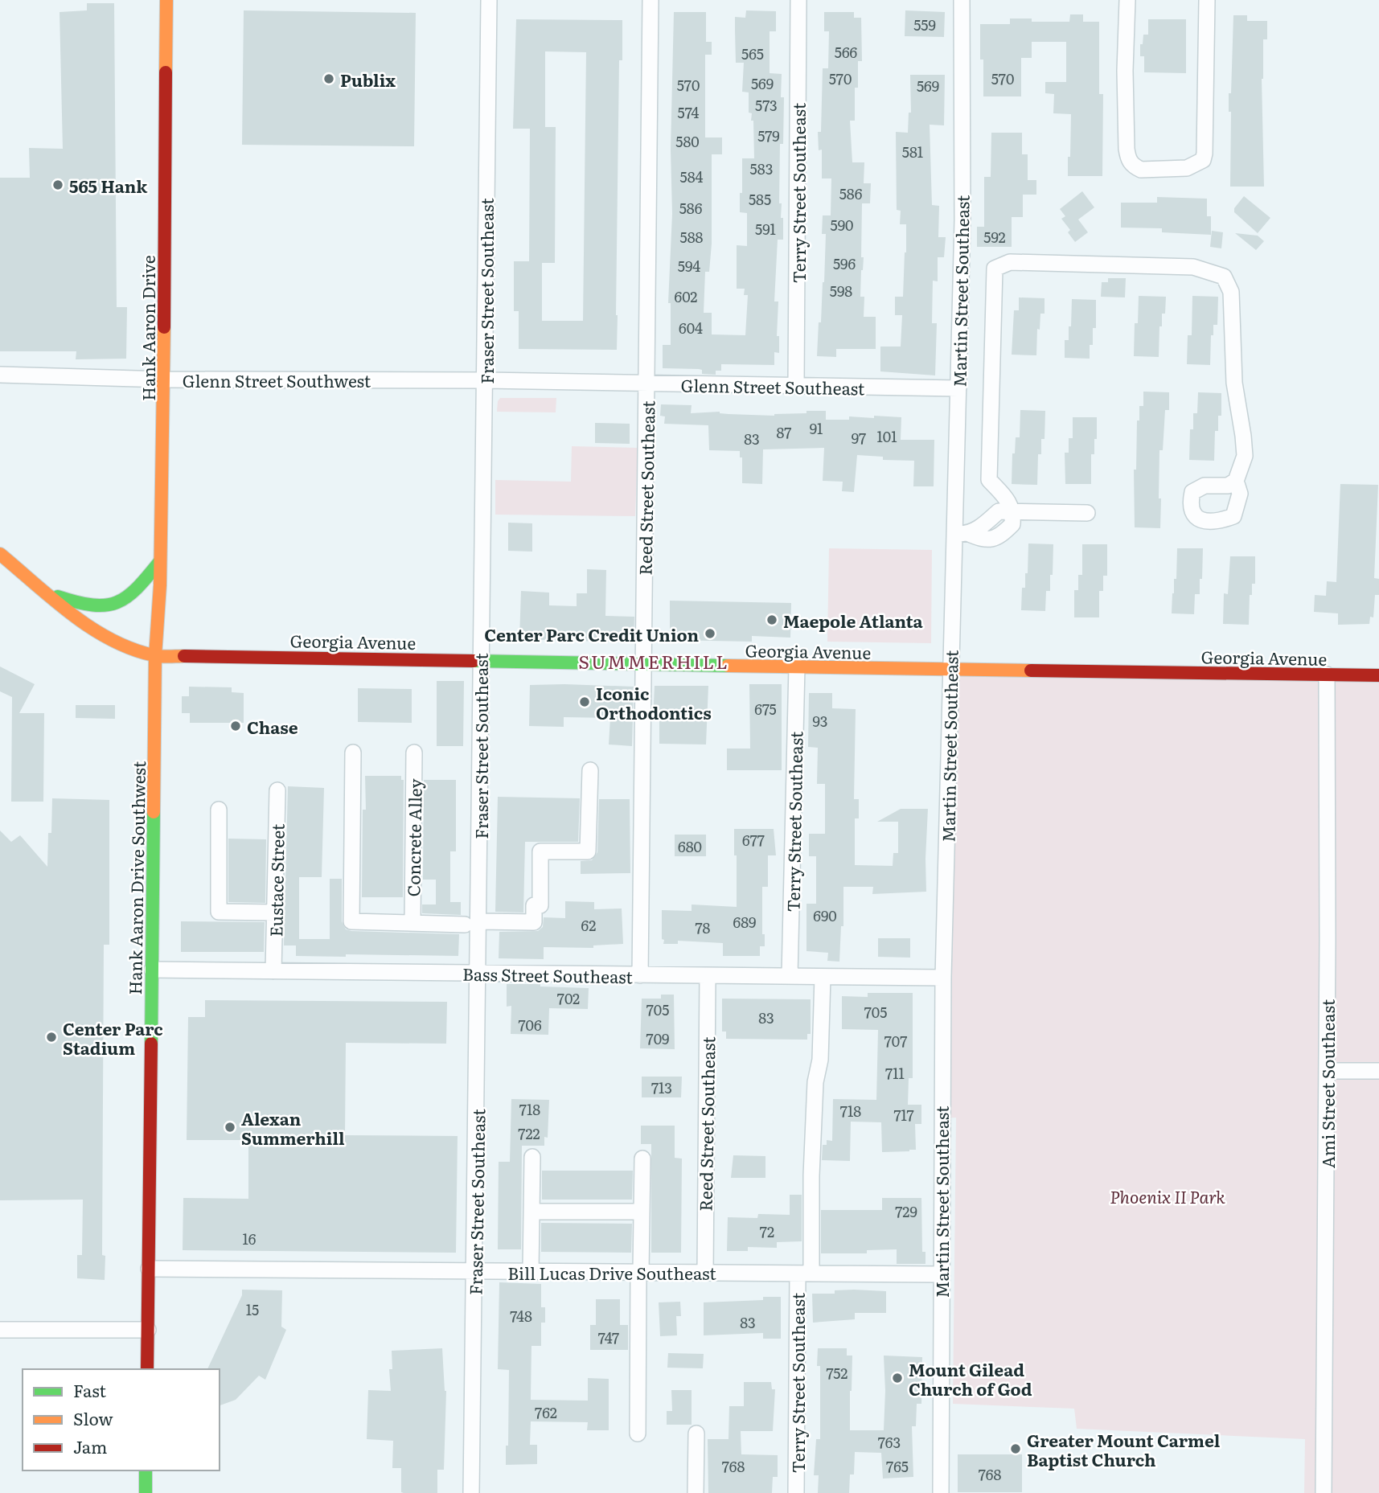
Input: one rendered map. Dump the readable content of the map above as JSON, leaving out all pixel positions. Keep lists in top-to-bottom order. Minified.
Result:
{"streets":{"main road":["Hank Aaron Drive","Georgia Avenue","Hank Aaron Drive Southwest"],"street":["Terry Street Southeast","Fraser Street Southeast","Martin Street Southeast","Glenn Street Southwest","Glenn Street Southeast","Reed Street Southeast","Concrete Alley","Eustace Street","Bass Street Southeast","Ami Street Southeast","Bill Lucas Drive Southeast"]},"crossings":[["Terry Street Southeast","Glenn Street Southeast"],["Terry Street Southeast","Georgia Avenue"],["Terry Street Southeast","Bass Street Southeast"],["Terry Street Southeast","Bill Lucas Drive Southeast"],["Fraser Street Southeast","Glenn Street Southwest"],["Fraser Street Southeast","Glenn Street Southeast"],["Fraser Street Southeast","Georgia Avenue"],["Fraser Street Southeast","Bass Street Southeast"],["Fraser Street Southeast","Bill Lucas Drive Southeast"],["Martin Street Southeast","Glenn Street Southeast"],["Martin Street Southeast","Georgia Avenue"],["Martin Street Southeast","Bass Street Southeast"],["Martin Street Southeast","Bill Lucas Drive Southeast"],["Hank Aaron Drive","Glenn Street Southwest"],["Hank Aaron Drive","Georgia Avenue"],["Hank Aaron Drive","Hank Aaron Drive Southwest"],["Glenn Street Southwest","Glenn Street Southeast"],["Glenn Street Southeast","Reed Street Southeast"],["Reed Street Southeast","Georgia Avenue"],["Reed Street Southeast","Bass Street Southeast"],["Reed Street Southeast","Bill Lucas Drive Southeast"],["Georgia Avenue","Hank Aaron Drive Southwest"],["Georgia Avenue","Ami Street Southeast"],["Hank Aaron Drive Southwest","Bass Street Southeast"],["Hank Aaron Drive Southwest","Bill Lucas Drive Southeast"],["Eustace Street","Bass Street Southeast"]],"districts":["SUMMERHILL"],"parks":["Phoenix II Park"],"places":["Publix","565 Hank","Maepole Atlanta","Center Parc Credit Union","Iconic Orthodontics","Chase","Center Parc Stadium","Alexan Summerhill","Mount Gilead Church of God","Greater Mount Carmel Baptist Church"],"house_numbers":["559","566","565","570","570","569","570","569","573","574","579","580","581","583","584","586","585","586","590","591","588","592","596","594","598","602","604","91","87","101","97","83","675","93","677","680","690","689","62","78","702","705","705","83","706","709","707","711","713","718","718","717","722","729","72","16","15","748","83","747","752","762","763","768","765","768"],"legend":["Fast","Slow","Jam"]}
